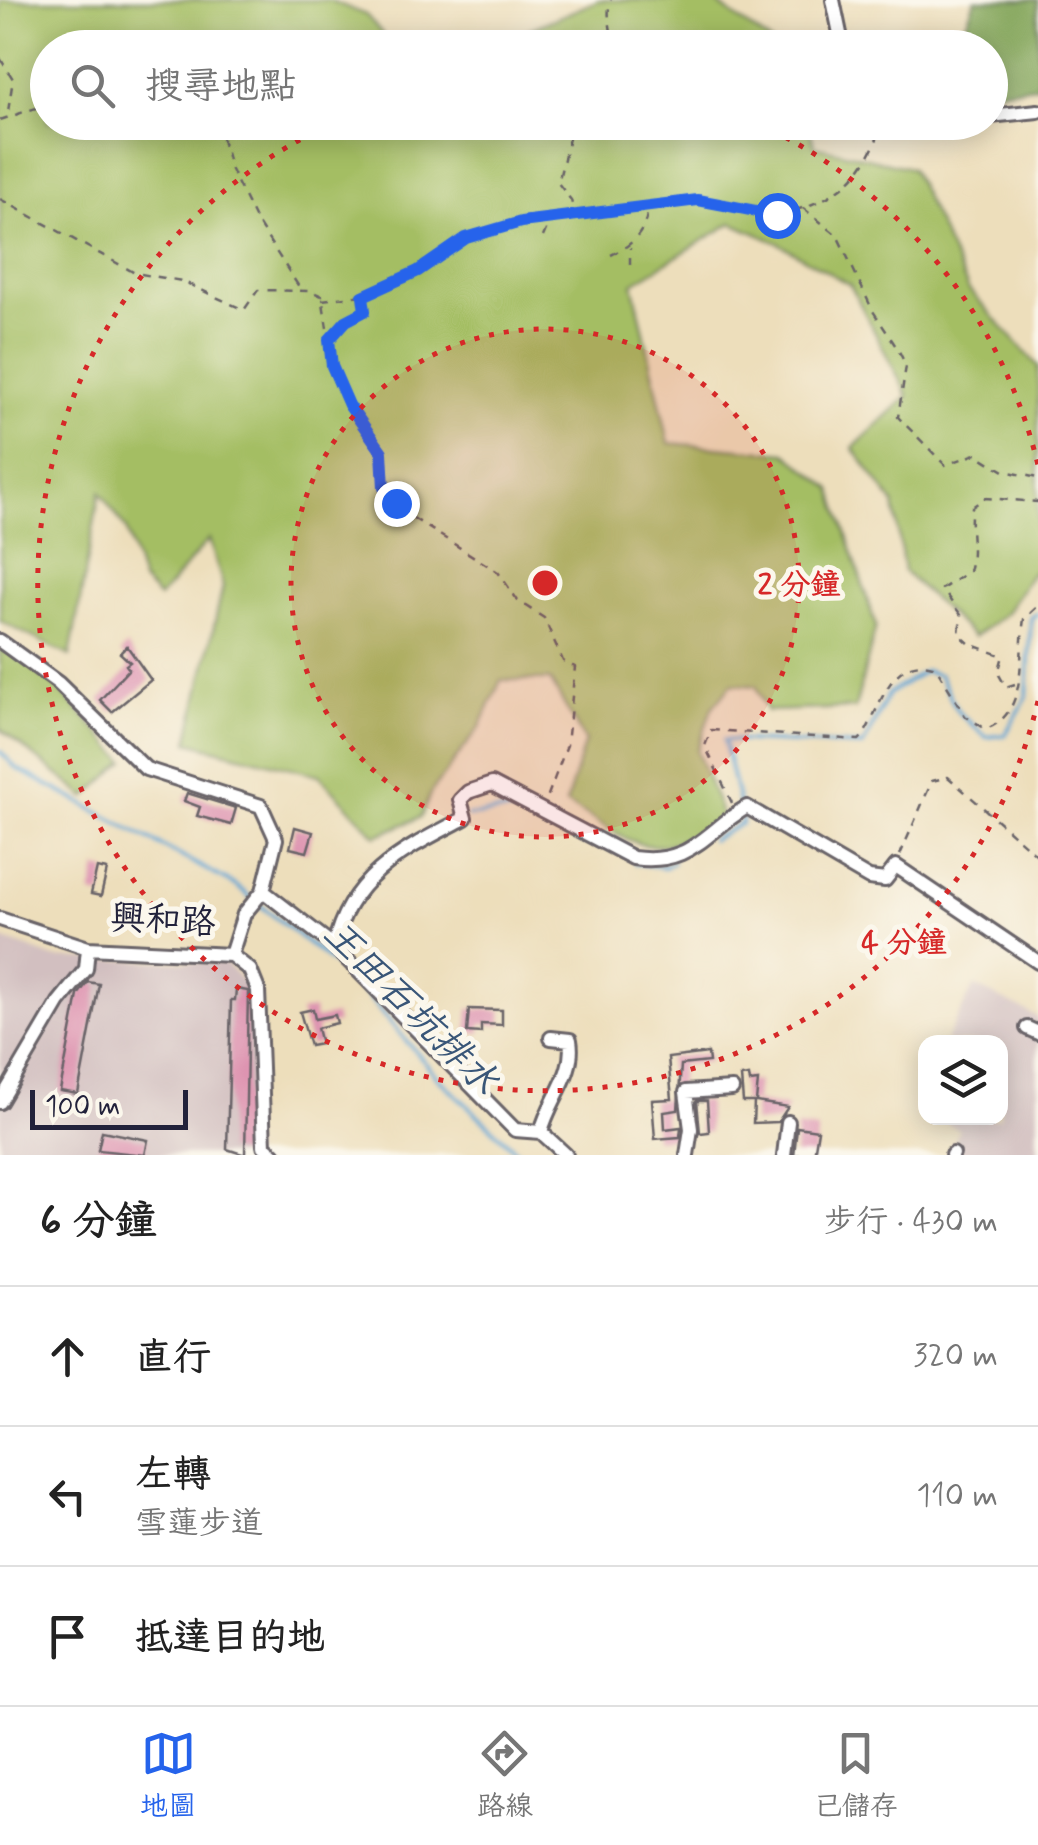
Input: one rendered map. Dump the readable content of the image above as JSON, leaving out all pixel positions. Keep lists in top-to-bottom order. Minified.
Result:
{"streets":{"street":["興和路"]},"water":["王田石坑排水"],"scale_bar":"100 m","page":{"search":"搜尋地點","scale":"100 m","heading":["6 分鐘","步行 · 430 m"],"list":[["直行","320 m"],["左轉","雪蓮步道","110 m"],"抵達目的地"],"nav":["地圖","路線","已儲存"]},"rings":["2 分鐘","4 分鐘"]}
